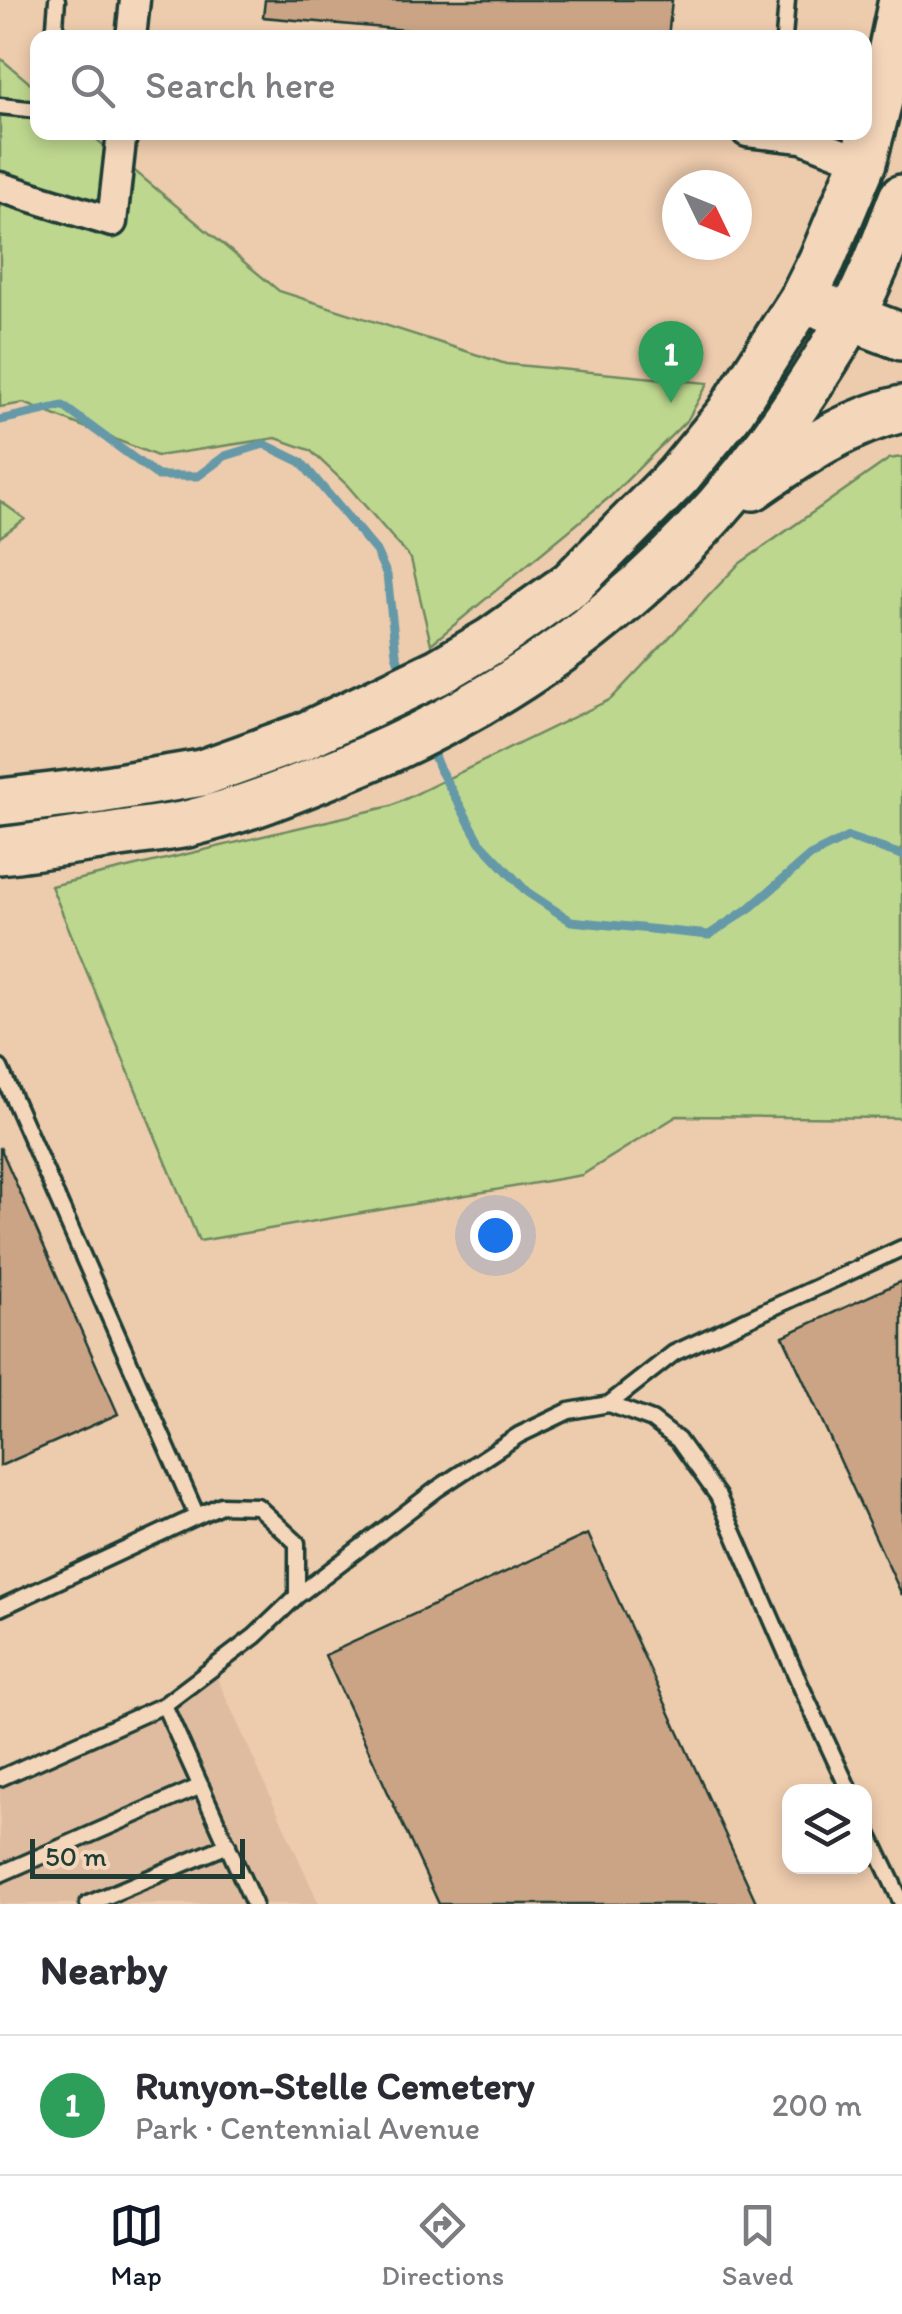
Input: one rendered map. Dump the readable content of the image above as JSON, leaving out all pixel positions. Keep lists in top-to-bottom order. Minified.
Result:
{"scale_bar":"50 m","north":"bottom right","page":{"search":"Search here","pins":"1","scale":"50 m","heading":"Nearby","list":[{"mark":"1","name":"Runyon-Stelle Cemetery","note":"Park · Centennial Avenue","value":"200 m"}],"nav":["Map","Directions","Saved"]}}
